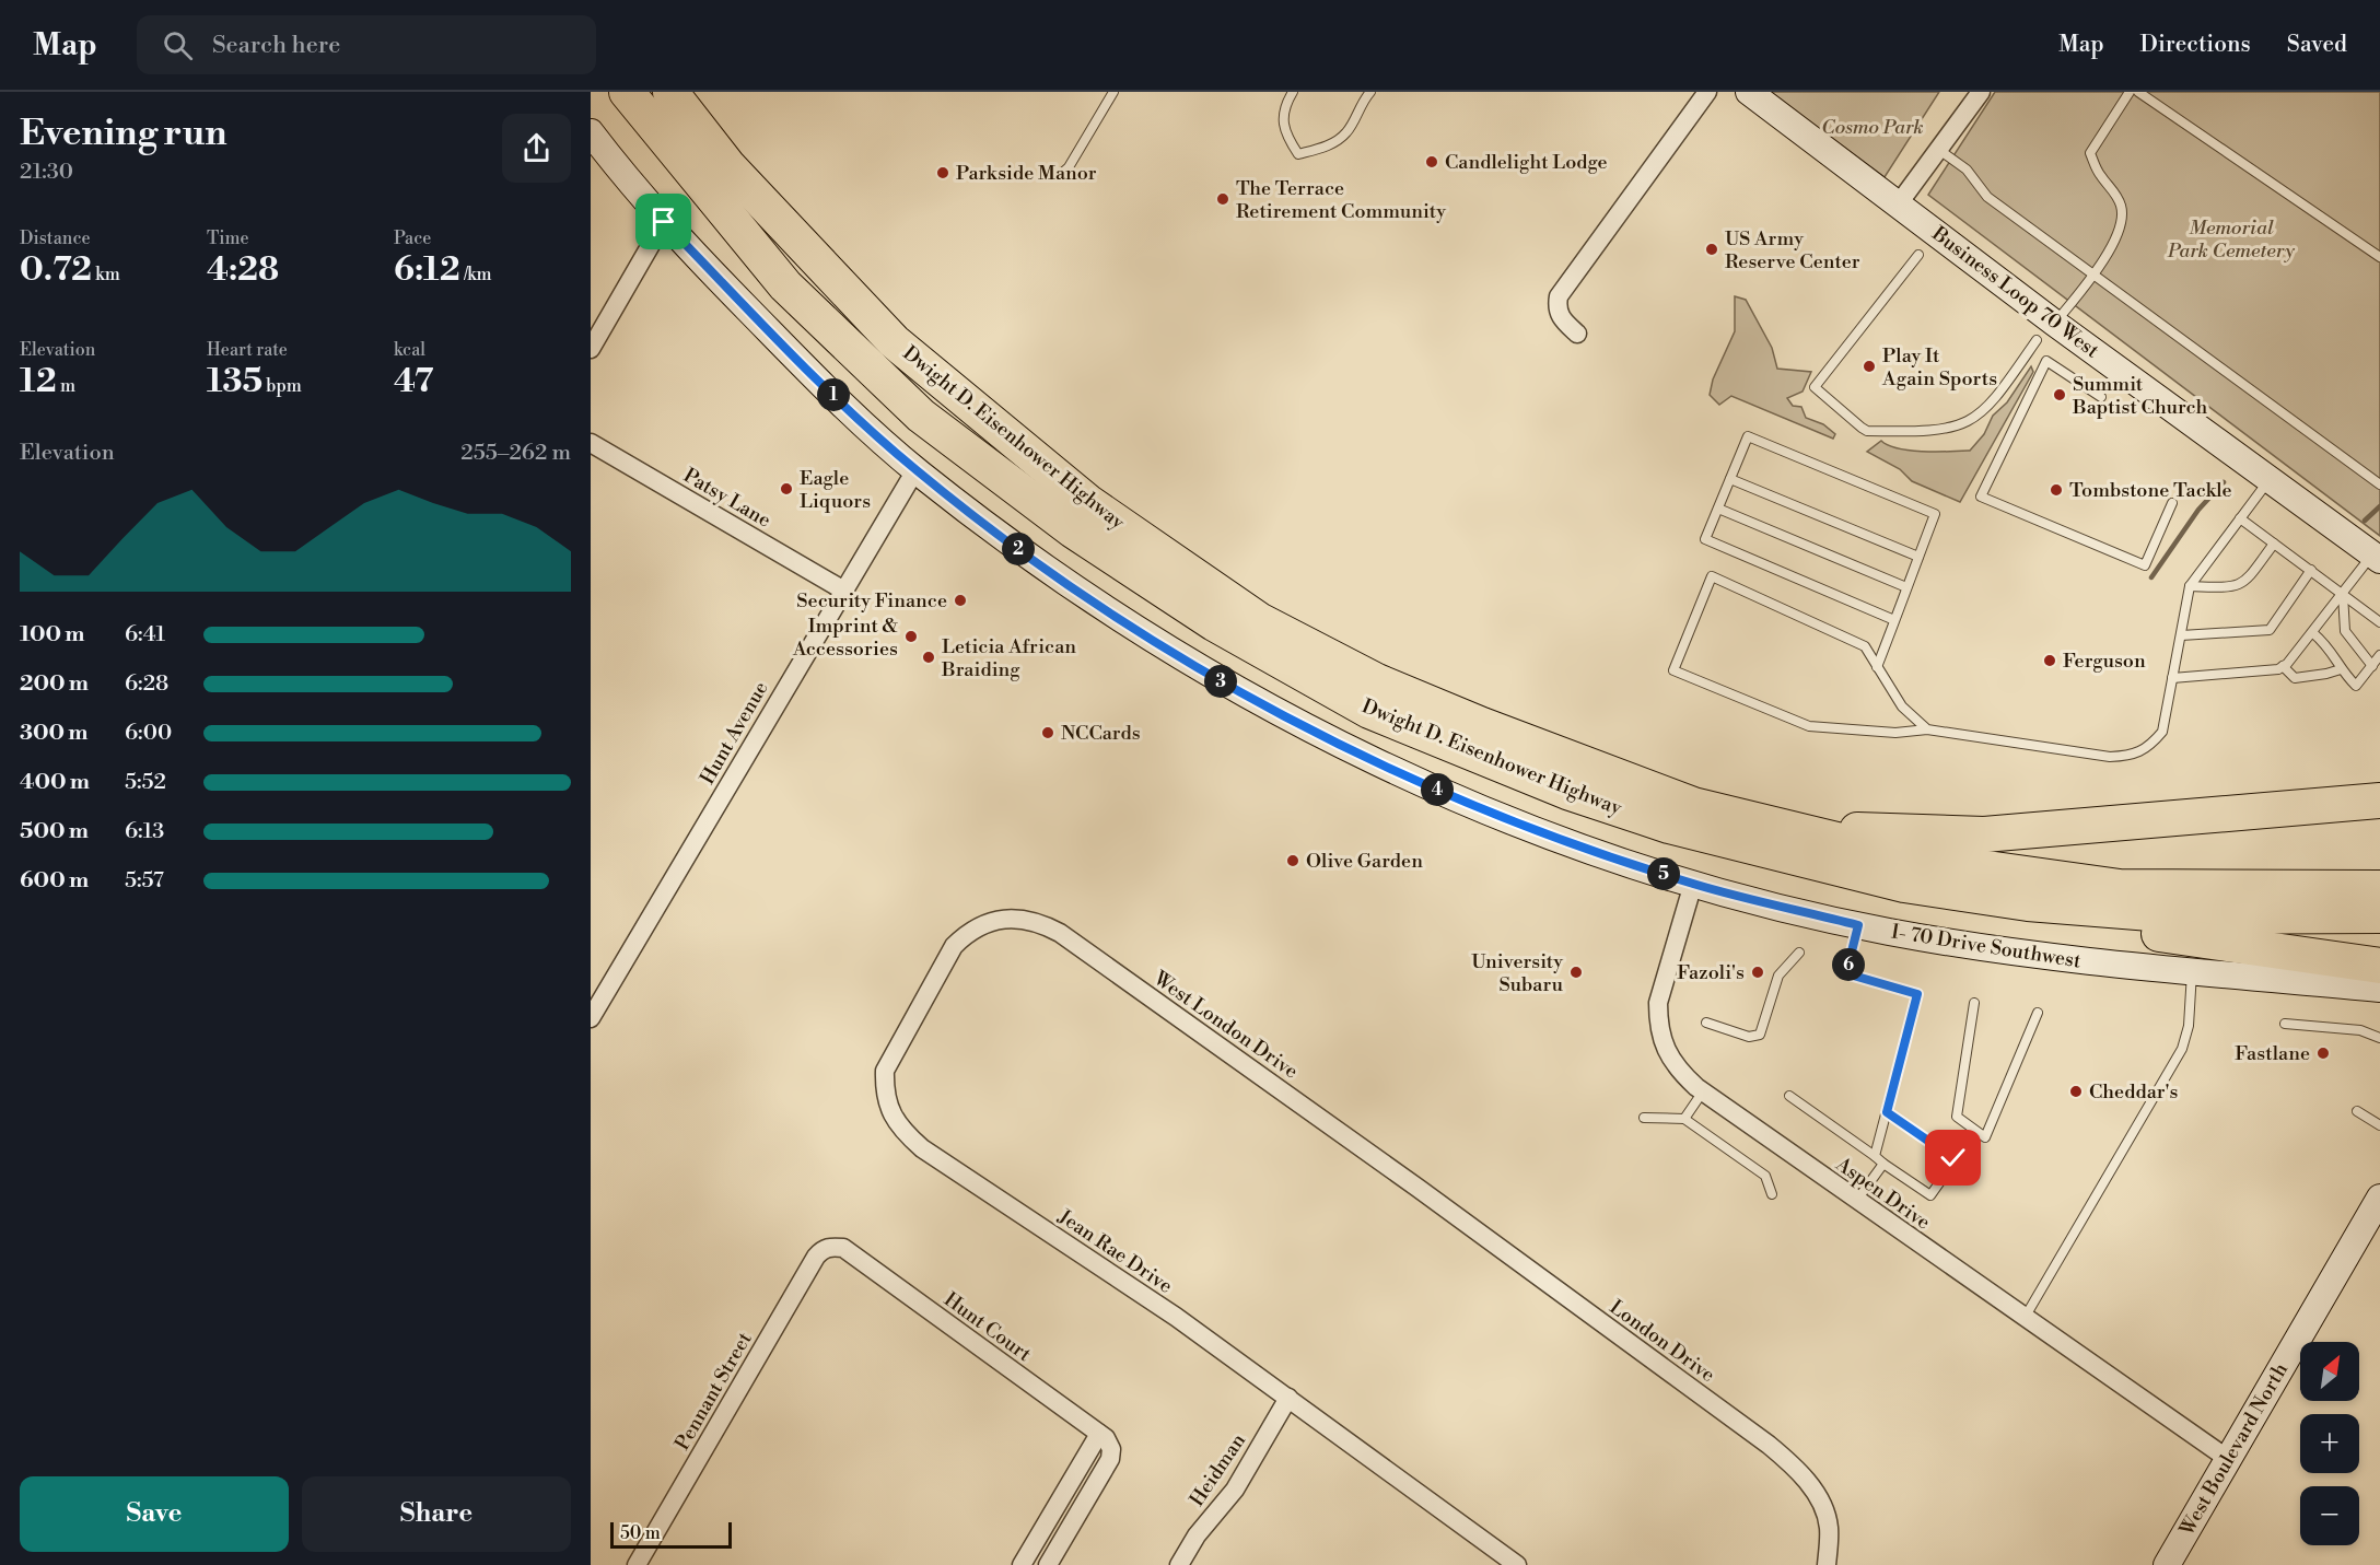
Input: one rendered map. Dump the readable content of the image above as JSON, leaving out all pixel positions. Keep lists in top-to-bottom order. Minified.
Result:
{"streets":{"highway":["Dwight D. Eisenhower Highway"],"street":["Business Loop 70 West","Patsy Lane","Hunt Avenue","I- 70 Drive Southwest","West London Drive","Aspen Drive","Jean Rae Drive","Hunt Court","London Drive","Pennant Street","West Boulevard North","Heidman"]},"crossings":[["Patsy Lane","Hunt Avenue"],["Hunt Avenue","I- 70 Drive Southwest"],["I- 70 Drive Southwest","Aspen Drive"],["West London Drive","Jean Rae Drive"],["West London Drive","London Drive"],["Aspen Drive","West Boulevard North"],["Jean Rae Drive","Heidman"],["Hunt Court","Pennant Street"]],"parks":["Cosmo Park","Memorial Park Cemetery"],"places":["Candlelight Lodge","Parkside Manor","The Terrace Retirement Community","US Army Reserve Center","Play It Again Sports","Summit Baptist Church","Eagle Liquors","Tombstone Tackle","Security Finance","Imprint & Accessories","Leticia African Braiding","Ferguson","NCCards","Olive Garden","University Subaru","Fazoli's","Fastlane","Cheddar's"],"scale_bar":"50 m","north":"top right","page":{"header":"Map","search":"Search here","nav":["Map","Directions","Saved"],"heading":["Evening run","21:30"],"stats":[["Distance","0.72 km"],["Time","4:28"],["Pace","6:12 /km"],["Elevation","12 m"],["Heart rate","135 bpm"],["kcal","47"]],"pins":["1","2","3","4","5","6"],"chart":["Elevation","255–262 m"],"list":[{"name":"100 m","note":"6:41"},{"name":"200 m","note":"6:28"},{"name":"300 m","note":"6:00"},{"name":"400 m","note":"5:52"},{"name":"500 m","note":"6:13"},{"name":"600 m","note":"5:57"}],"map_buttons":["+","−"],"buttons":["Save","Share"],"scale":"50 m"}}
